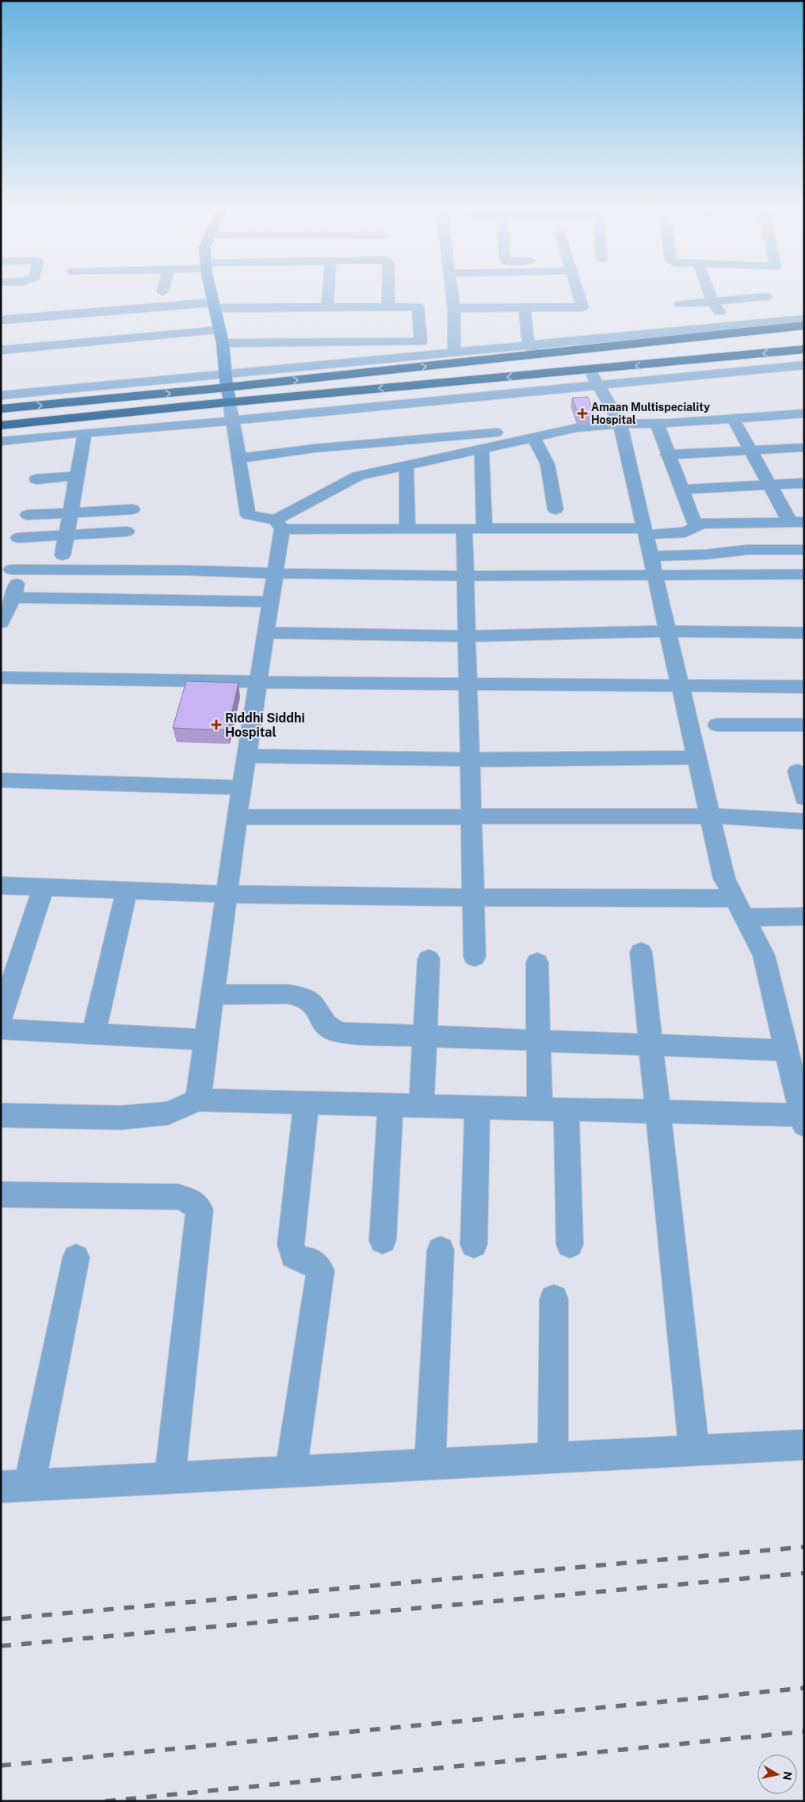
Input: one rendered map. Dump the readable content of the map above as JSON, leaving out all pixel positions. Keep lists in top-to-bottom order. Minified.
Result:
{"places":{"health":["Amaan Multispeciality Hospital","Riddhi Siddhi Hospital"]},"north":"right"}
